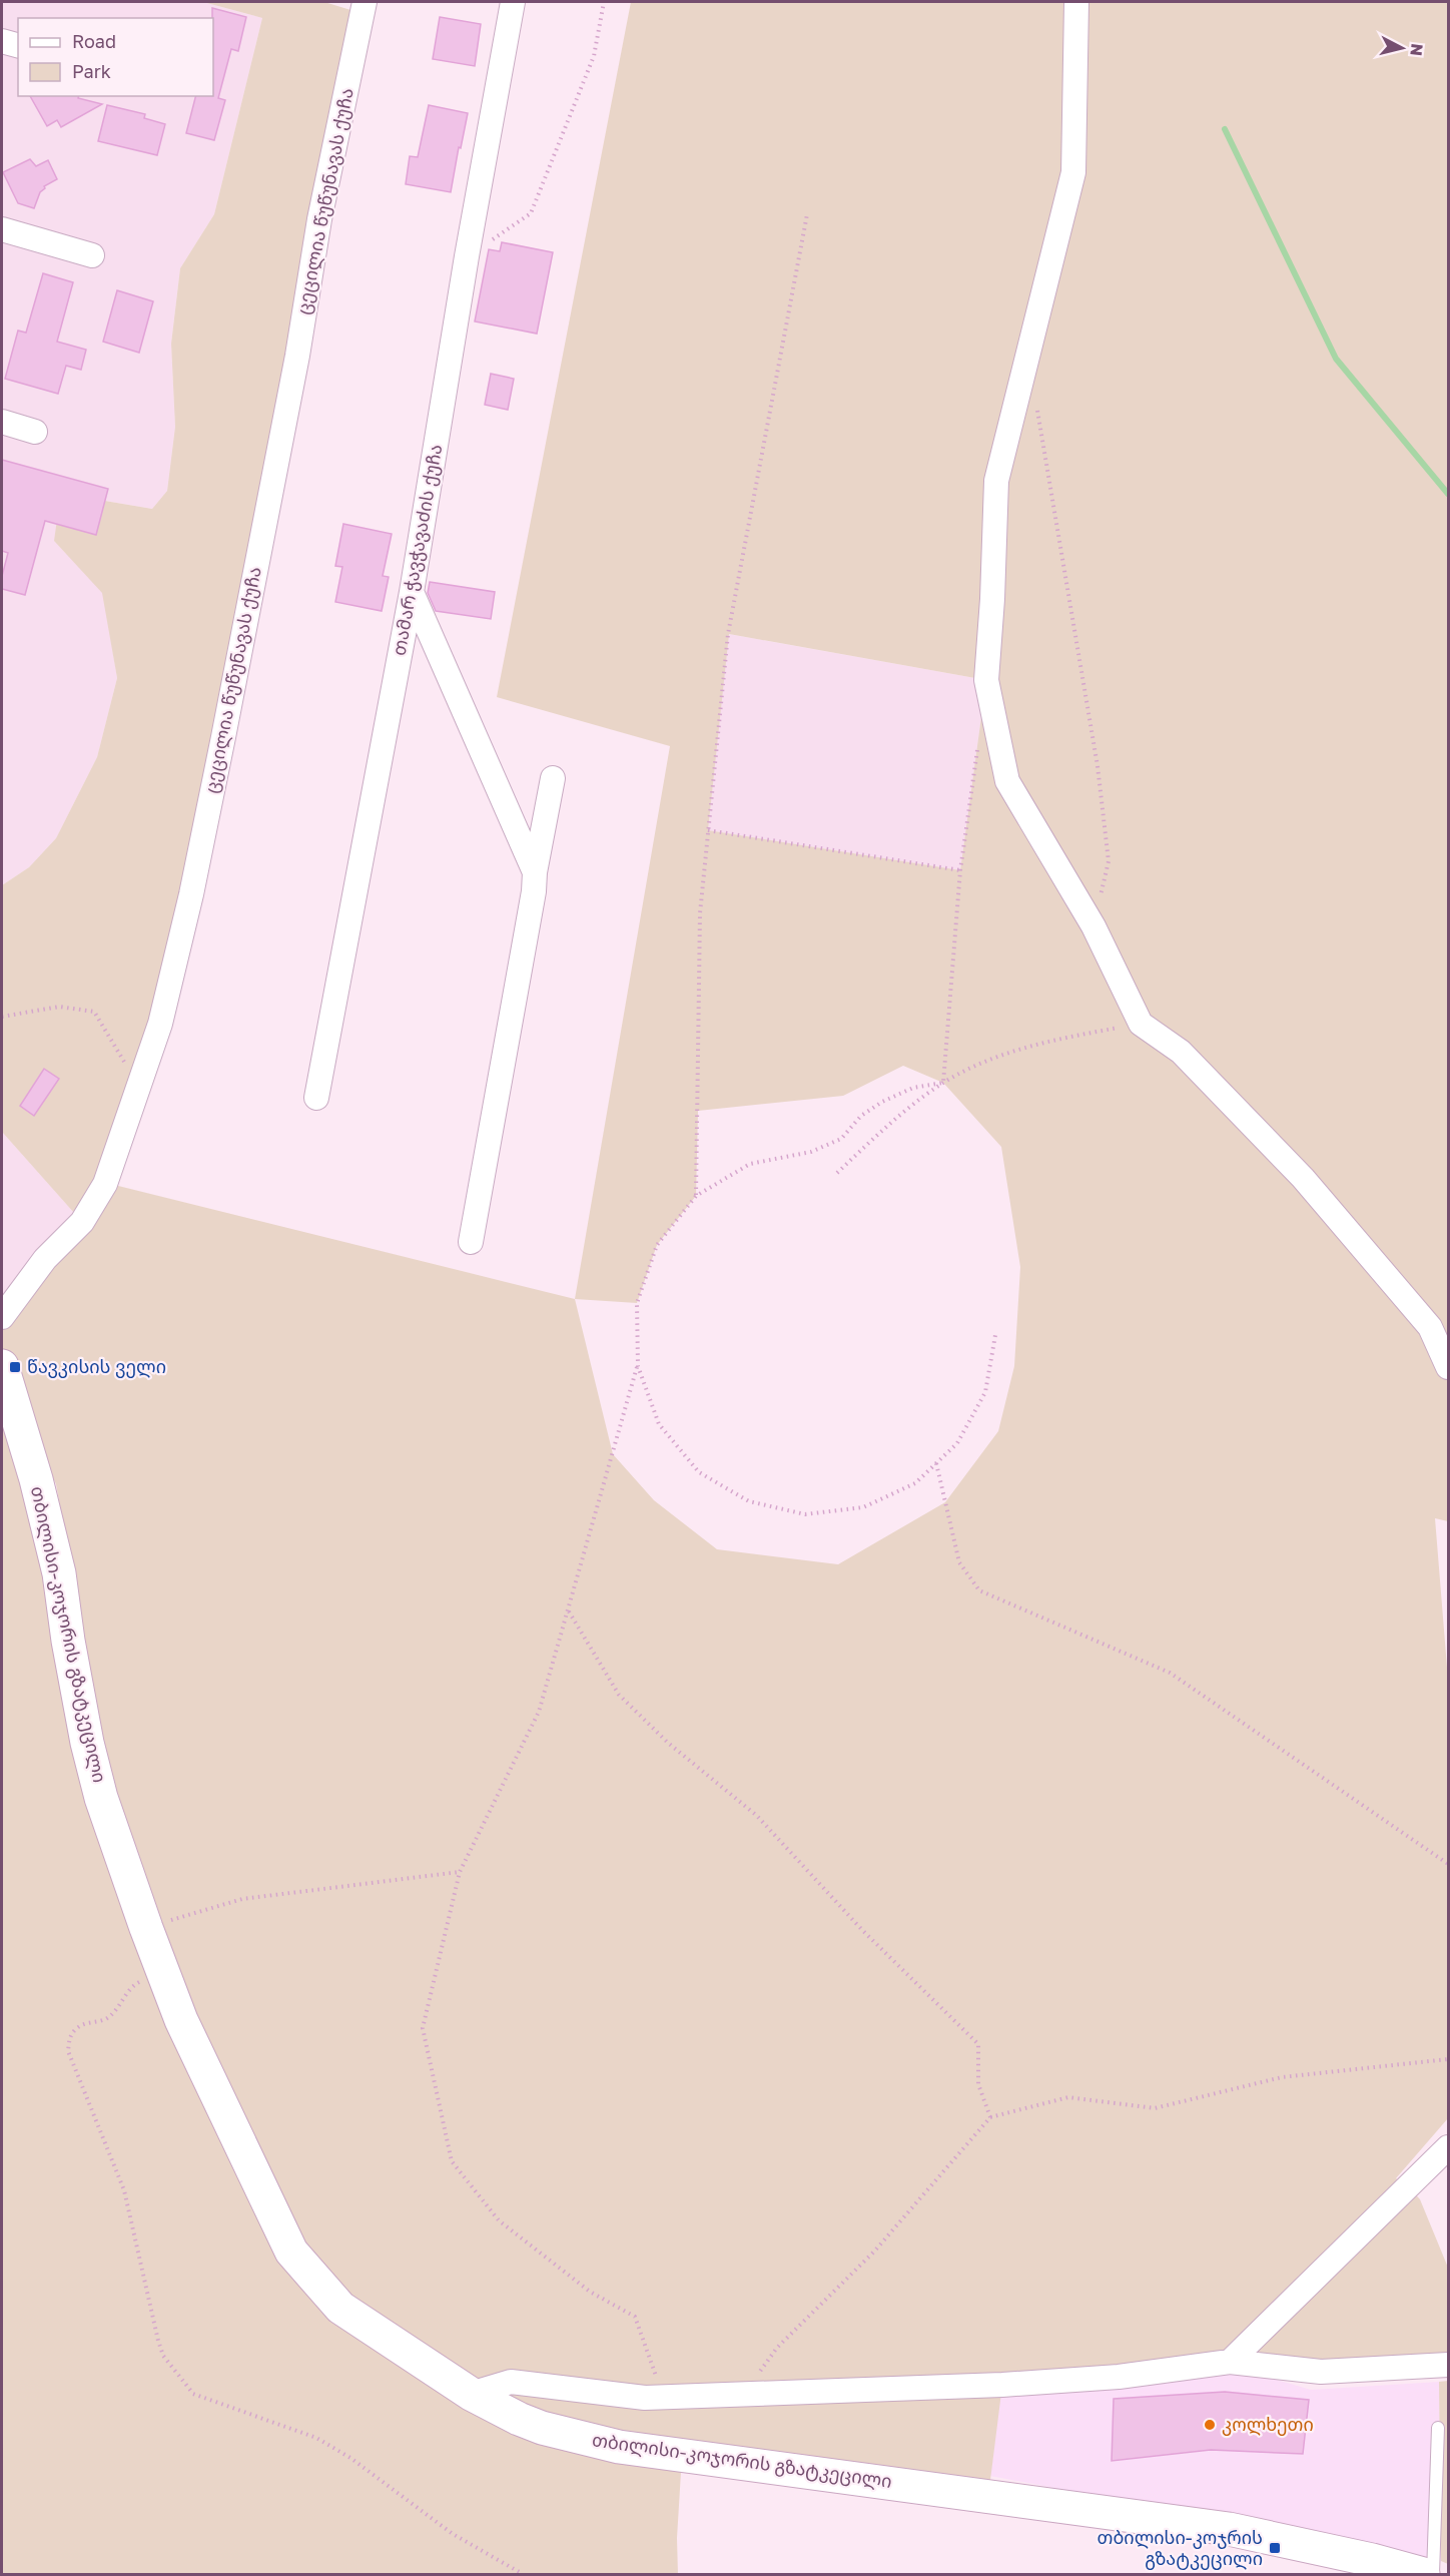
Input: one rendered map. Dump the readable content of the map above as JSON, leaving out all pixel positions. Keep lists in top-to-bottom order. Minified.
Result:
{"streets":{"main road":["თბილისი-კოჯორის გზატკეცილი"],"street":["ცეცილია წუწუნავას ქუჩა","თამარ ჭავჭავაძის ქუჩა"]},"places":{"transit":["წავკისის ველი","თბილისი-კოჯრის გზატკეცილი"],"other":["კოლხეთი"]},"legend":["Road","Park"],"north":"right"}
